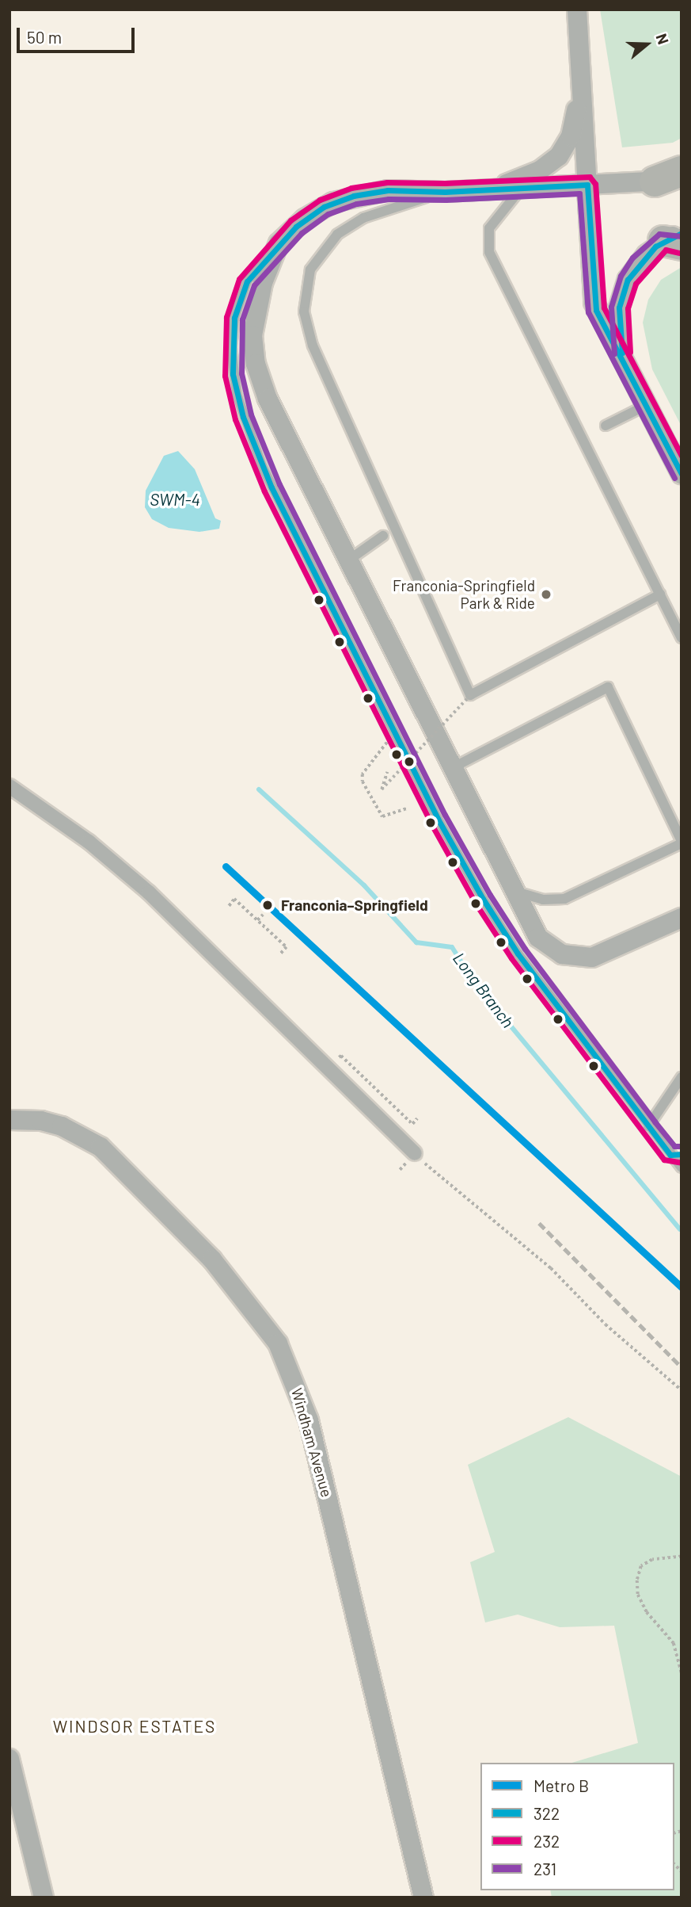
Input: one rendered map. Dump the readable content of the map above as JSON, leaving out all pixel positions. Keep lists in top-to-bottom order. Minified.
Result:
{"streets":{"street":["Windham Avenue"]},"districts":["WINDSOR ESTATES"],"water":["SWM-4","Long Branch"],"places":["Franconia-Springfield Park & Ride","Franconia–Springfield"],"lines":["transit line 232","transit line 322","transit line 231","metro line B"],"legend":["Metro B","322","232","231"],"scale_bar":"50 m","north":"right"}
